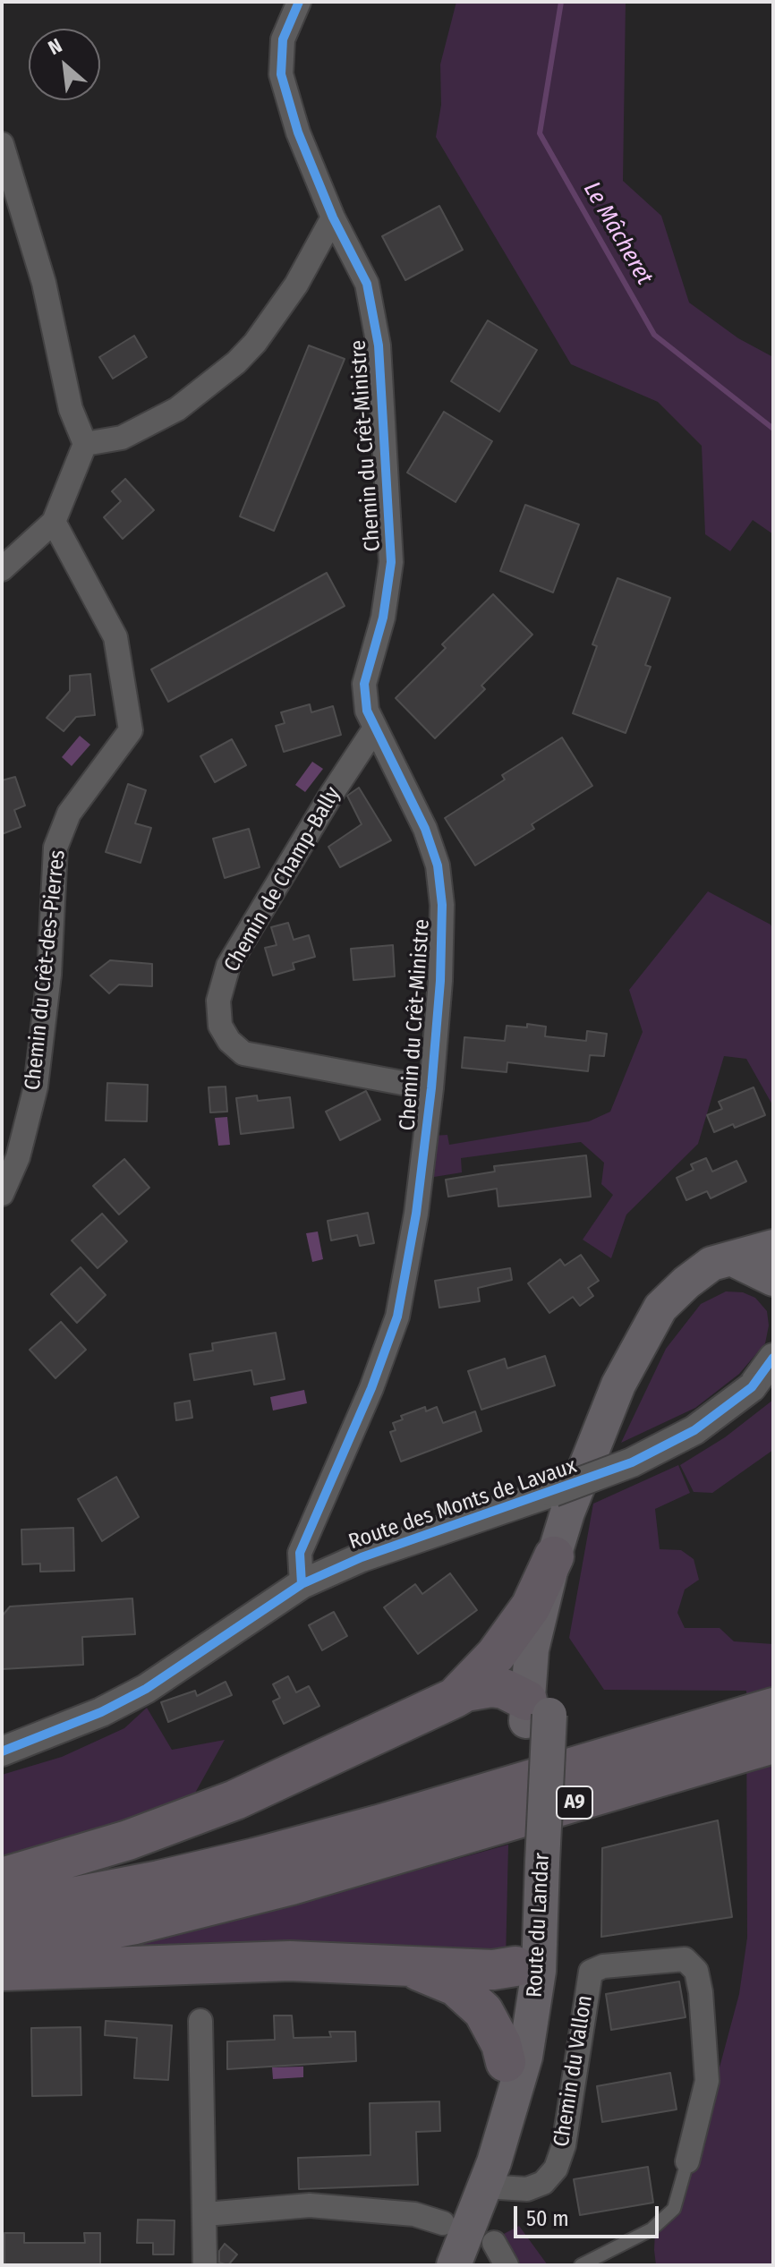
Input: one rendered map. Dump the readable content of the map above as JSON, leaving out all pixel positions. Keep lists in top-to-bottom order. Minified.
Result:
{"streets":{"highway":["A9"],"main road":["Route du Landar"],"street":["Chemin du Crêt-Ministre","Chemin de Champ-Bally","Chemin du Crêt-des-Pierres","Route des Monts de Lavaux","Chemin du Vallon"]},"crossings":[["Chemin du Crêt-Ministre","Chemin de Champ-Bally"],["Chemin du Crêt-Ministre","Route des Monts de Lavaux"],["Route du Landar","Chemin du Vallon"]],"water":["Le Mâcheret"],"scale_bar":"50 m","north":"top left"}
